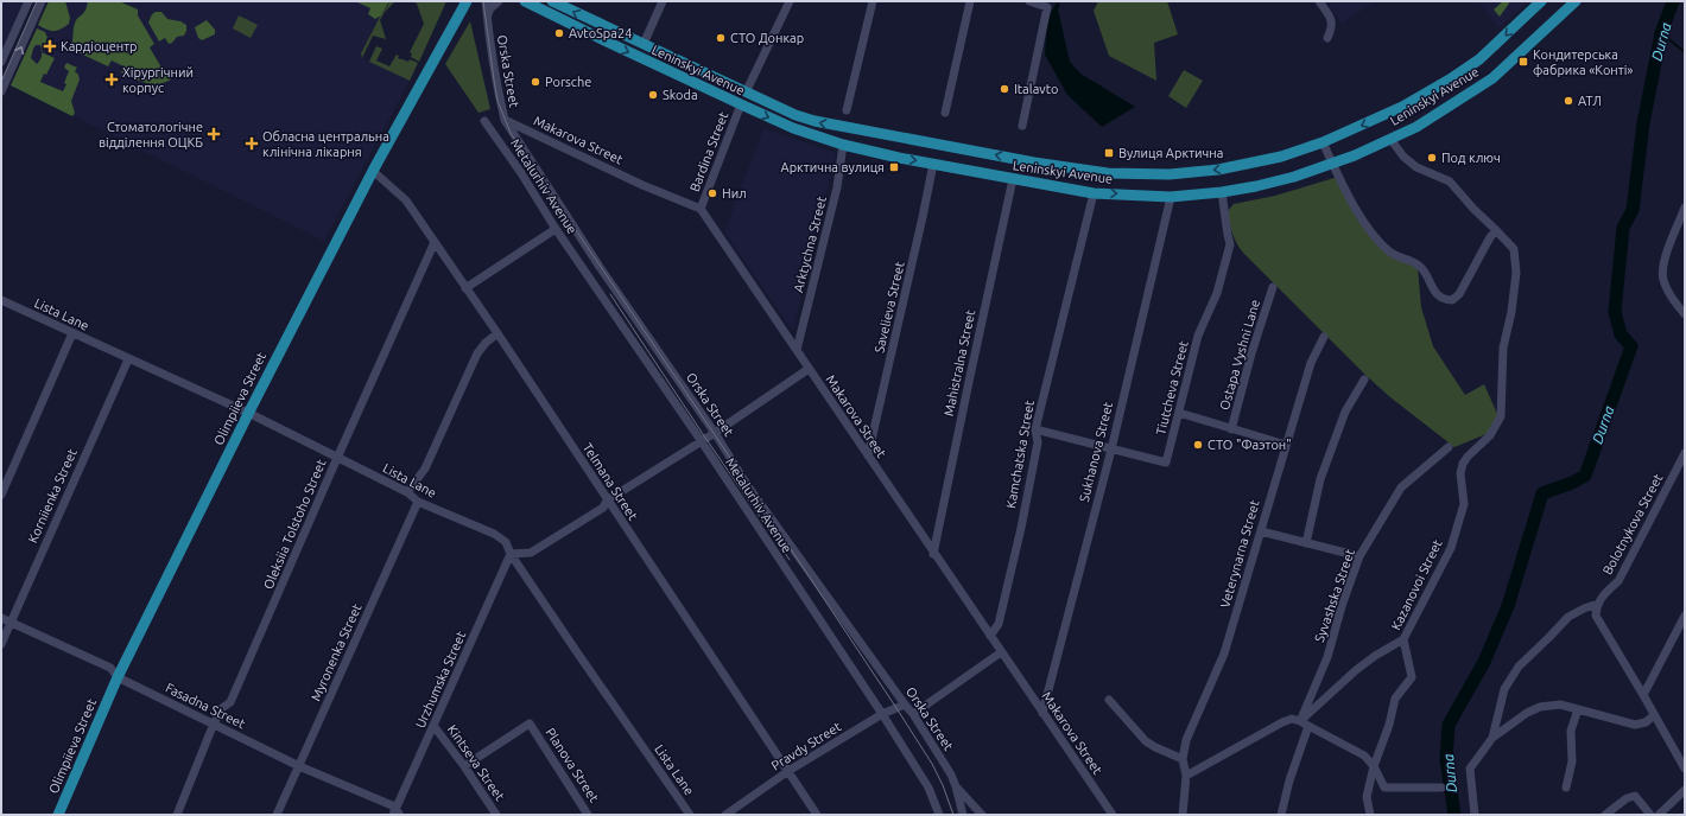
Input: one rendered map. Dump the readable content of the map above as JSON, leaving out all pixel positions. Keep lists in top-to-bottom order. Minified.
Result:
{"streets":{"main road":["Leninskyi Avenue","Olimpiieva Street"],"street":["Orska Street","Makarova Street","Bardina Street","Metalurhiv Avenue","Arktychna Street","Savelieva Street","Lista Lane","Ostapa Vyshni Lane","Mahistralna Street","Tiutcheva Street","Sukhanova Street","Kamchatska Street","Telmana Street","Korniienka Street","Oleksiia Tolstoho Street","Bolotnykova Street","Veterynarna Street","Kazanovoi Street","Syvashska Street","Myronenka Street","Urzhumska Street","Fasadna Street","Pravdy Street","Kintseva Street","Planova Street"]},"crossings":[["Leninskyi Avenue","Bardina Street"],["Leninskyi Avenue","Arktychna Street"],["Leninskyi Avenue","Savelieva Street"],["Leninskyi Avenue","Mahistralna Street"],["Leninskyi Avenue","Tiutcheva Street"],["Leninskyi Avenue","Sukhanova Street"],["Leninskyi Avenue","Kamchatska Street"],["Leninskyi Avenue","Kazanovoi Street"],["Orska Street","Makarova Street"],["Orska Street","Pravdy Street"],["Makarova Street","Bardina Street"],["Makarova Street","Arktychna Street"],["Makarova Street","Savelieva Street"],["Makarova Street","Mahistralna Street"],["Makarova Street","Sukhanova Street"],["Makarova Street","Kamchatska Street"],["Metalurhiv Avenue","Pravdy Street"],["Lista Lane","Olimpiieva Street"],["Lista Lane","Korniienka Street"],["Lista Lane","Oleksiia Tolstoho Street"],["Lista Lane","Myronenka Street"],["Lista Lane","Urzhumska Street"],["Ostapa Vyshni Lane","Tiutcheva Street"],["Ostapa Vyshni Lane","Veterynarna Street"],["Tiutcheva Street","Sukhanova Street"],["Tiutcheva Street","Kamchatska Street"],["Olimpiieva Street","Telmana Street"],["Olimpiieva Street","Fasadna Street"],["Telmana Street","Oleksiia Tolstoho Street"],["Telmana Street","Pravdy Street"],["Korniienka Street","Fasadna Street"],["Oleksiia Tolstoho Street","Fasadna Street"],["Myronenka Street","Fasadna Street"],["Urzhumska Street","Fasadna Street"],["Urzhumska Street","Kintseva Street"],["Kintseva Street","Planova Street"]],"water":["Durna"],"places":{"other":["AvtoSpa24","СТО Донкар","Porsche","Italavto","Skoda","АТЛ","Под ключ","Нил","СТО \"Фаэтон\""],"health":["Кардіоцентр","Хірургічний корпус","Стоматологічне відділення ОЦКБ","Обласна центральна клінічна лікарня"],"transit":["Кондитерська фабрика «Конті»","Вулиця Арктична","Арктична вулиця"]}}
